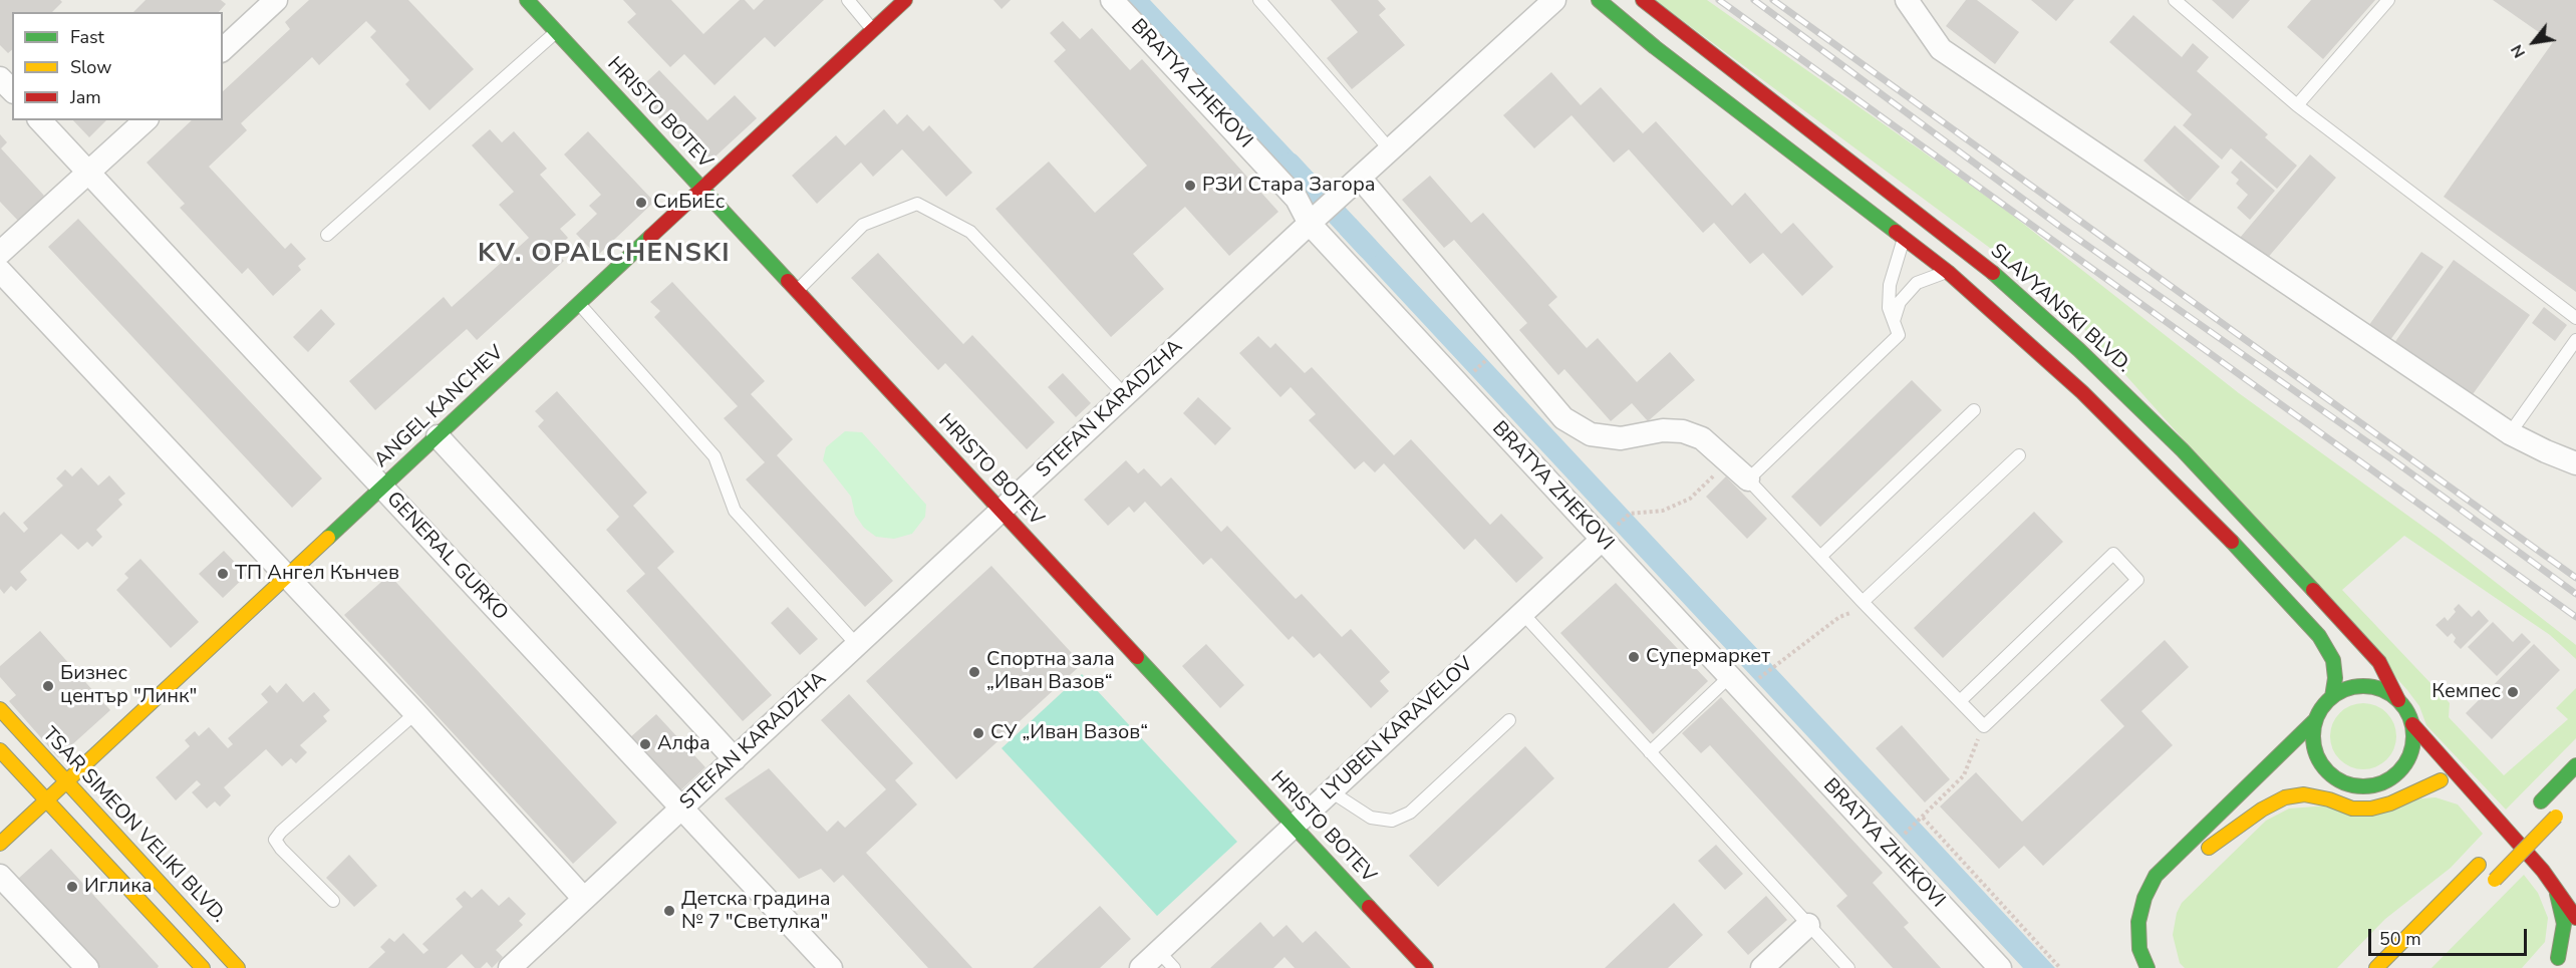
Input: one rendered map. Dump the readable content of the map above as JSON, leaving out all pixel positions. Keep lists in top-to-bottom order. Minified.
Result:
{"streets":{"main road":["HRISTO BOTEV","SLAVYANSKI BLVD.","ANGEL KANCHEV","TSAR SIMEON VELIKI BLVD."],"street":["BRATYA ZHEKOVI","STEFAN KARADZHA","GENERAL GURKO","LYUBEN KARAVELOV"]},"crossings":[["BRATYA ZHEKOVI","STEFAN KARADZHA"],["BRATYA ZHEKOVI","LYUBEN KARAVELOV"],["HRISTO BOTEV","ANGEL KANCHEV"],["HRISTO BOTEV","STEFAN KARADZHA"],["HRISTO BOTEV","LYUBEN KARAVELOV"],["ANGEL KANCHEV","GENERAL GURKO"],["ANGEL KANCHEV","TSAR SIMEON VELIKI BLVD."],["STEFAN KARADZHA","GENERAL GURKO"]],"districts":["KV. OPALCHENSKI"],"places":["РЗИ Стара Загора","СиБиЕс","ТП Ангел Кънчев","Супермаркет","Спортна зала „Иван Вазов“","Бизнес център \"Линк\"","Кемпес","СУ „Иван Вазов“","Алфа","Иглика","Детска градина № 7 \"Светулка\""],"legend":["Fast","Slow","Jam"],"scale_bar":"50 m","north":"bottom left"}
